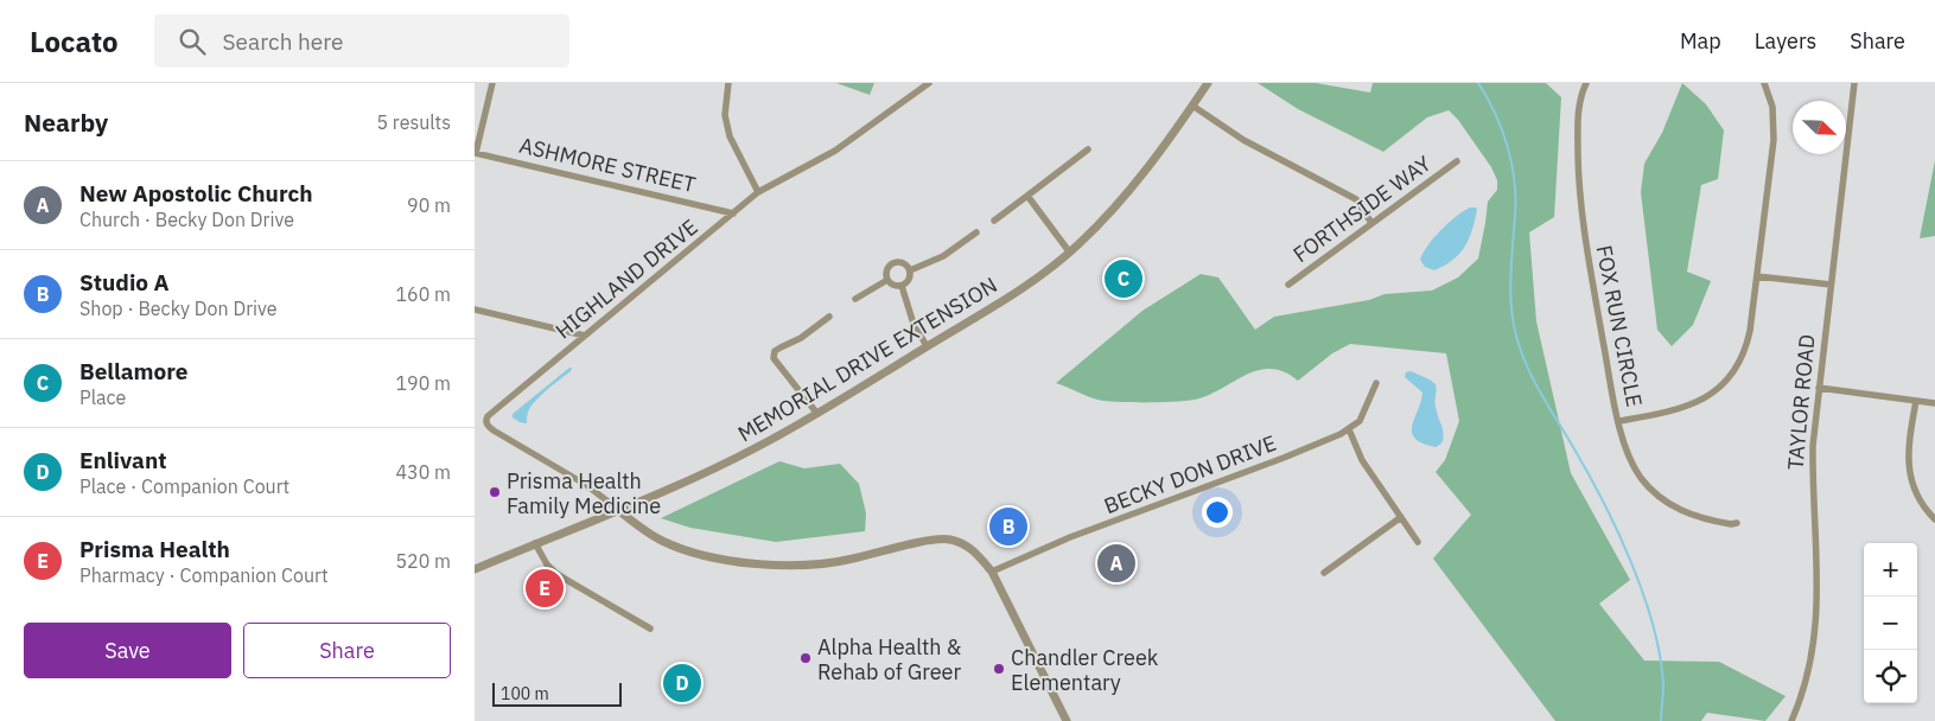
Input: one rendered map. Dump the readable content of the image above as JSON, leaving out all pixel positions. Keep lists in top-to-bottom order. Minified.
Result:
{"streets":{"street":["ASHMORE STREET","FORTHSIDE WAY","HIGHLAND DRIVE","FOX RUN CIRCLE","MEMORIAL DRIVE EXTENSION","TAYLOR ROAD","BECKY DON DRIVE"]},"crossings":[["ASHMORE STREET","HIGHLAND DRIVE"],["HIGHLAND DRIVE","MEMORIAL DRIVE EXTENSION"]],"places":["Prisma Health Family Medicine","Alpha Health & Rehab of Greer","Chandler Creek Elementary"],"scale_bar":"100 m","north":"bottom right","page":{"header":"Locato","search":"Search here","nav":["Map","Layers","Share"],"heading":["Nearby","5 results"],"list":[{"mark":"A","name":"New Apostolic Church","note":"Church · Becky Don Drive","value":"90 m"},{"mark":"B","name":"Studio A","note":"Shop · Becky Don Drive","value":"160 m"},{"mark":"C","name":"Bellamore","note":"Place","value":"190 m"},{"mark":"D","name":"Enlivant","note":"Place · Companion Court","value":"430 m"},{"mark":"E","name":"Prisma Health","note":"Pharmacy · Companion Court","value":"520 m"}],"pins":["C","B","A","E","D"],"map_buttons":["+","−"],"buttons":["Save","Share"],"scale":"100 m"}}
